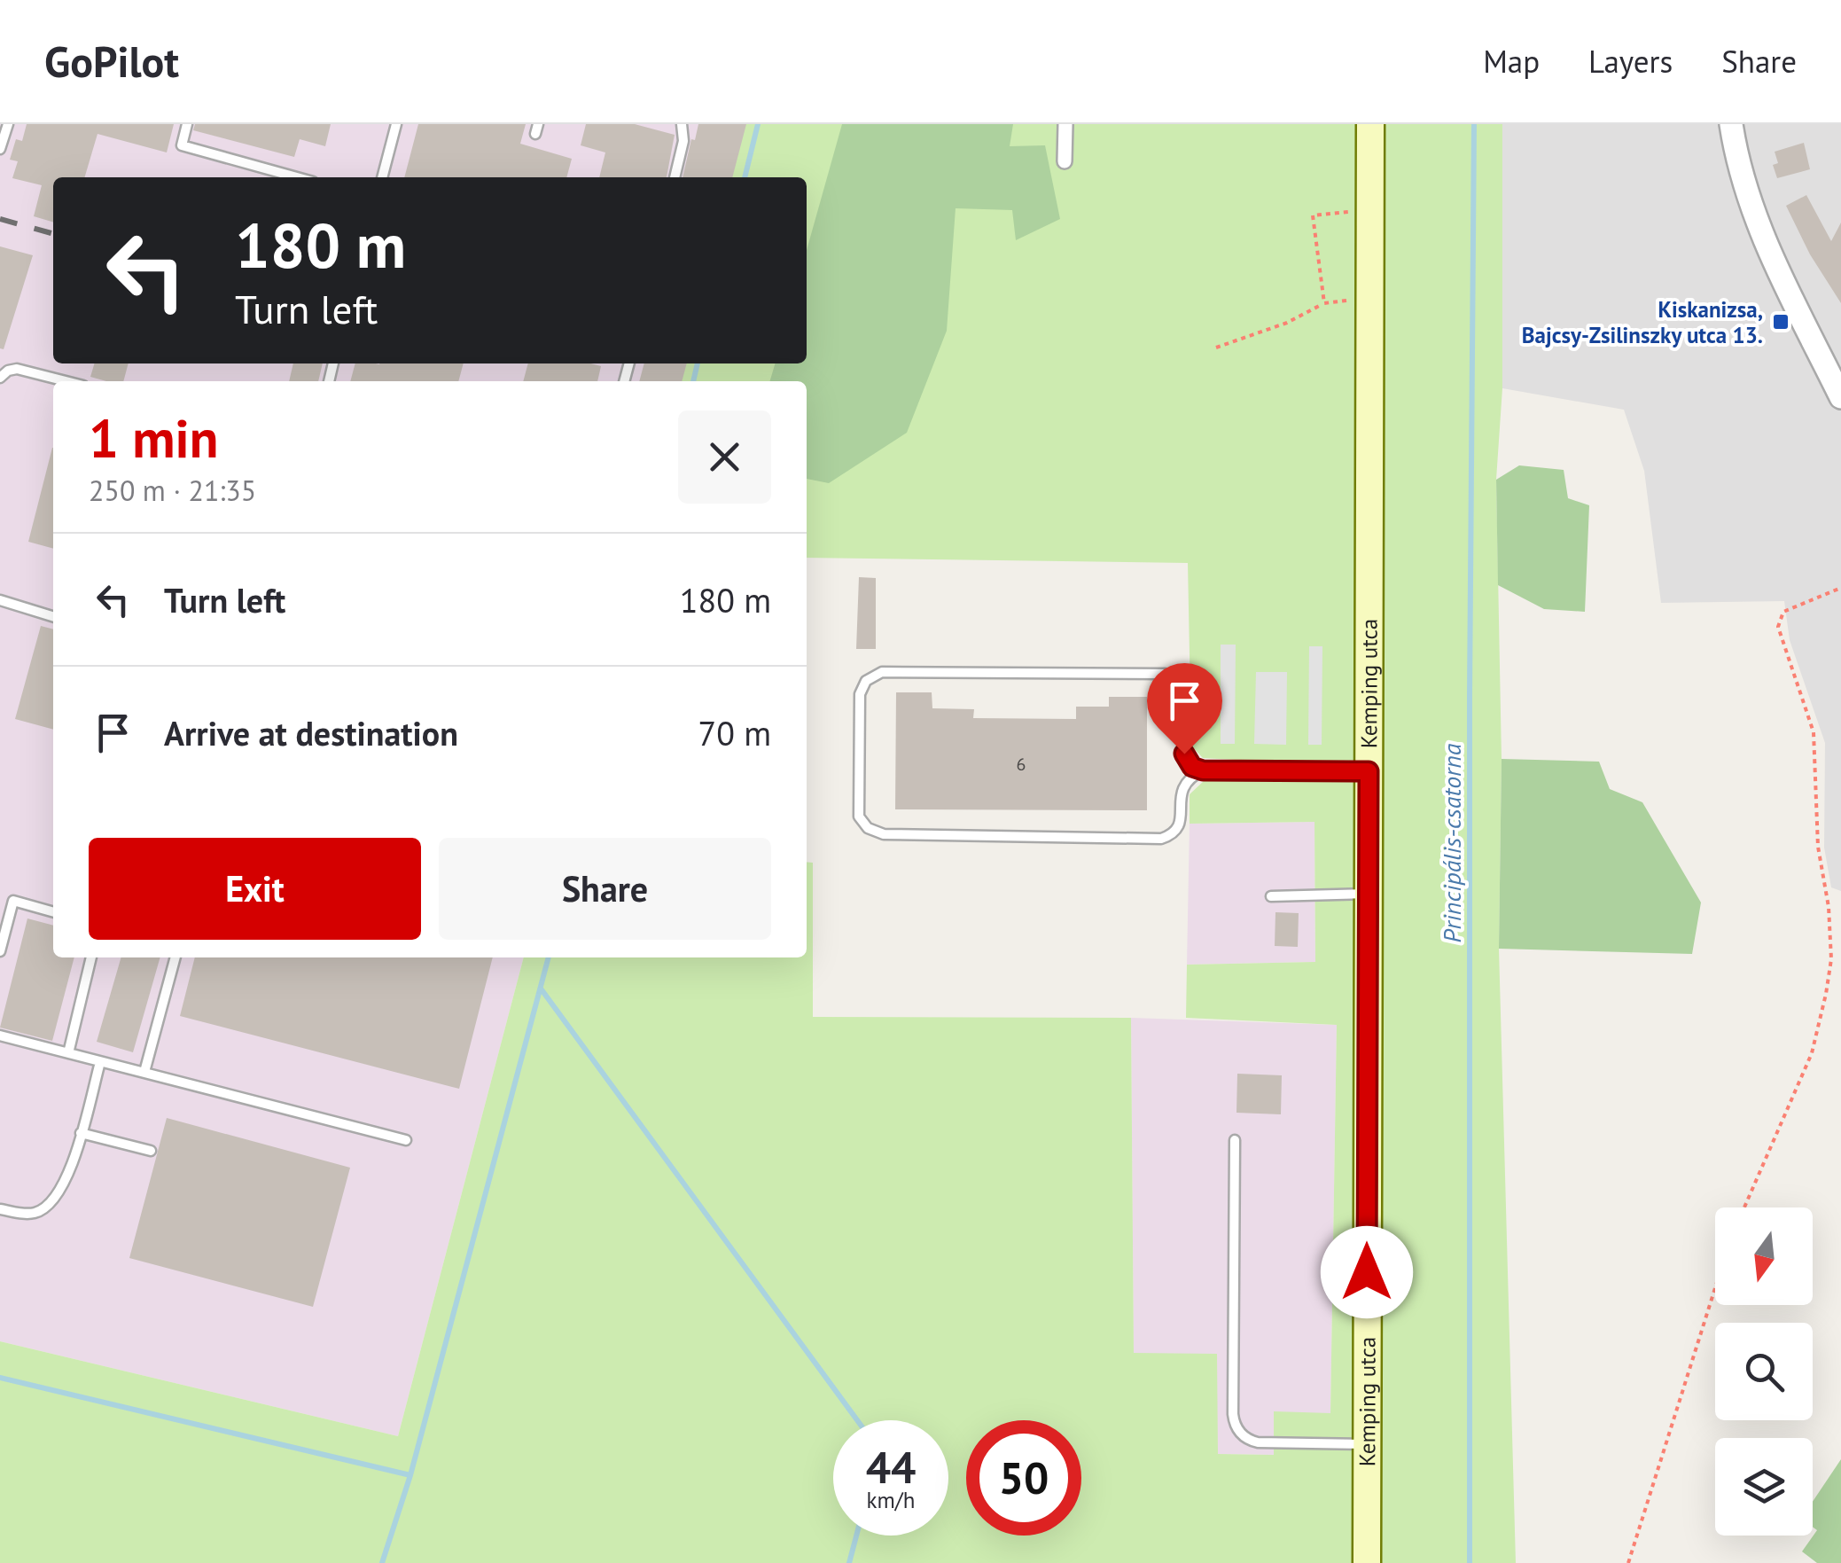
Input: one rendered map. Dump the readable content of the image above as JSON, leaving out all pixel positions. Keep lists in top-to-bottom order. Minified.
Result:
{"streets":{"main road":["Kemping utca"]},"water":["Principális-csatorna"],"places":{"transit":["Kiskanizsa, Bajcsy-Zsilinszky utca 13."]},"house_numbers":["6"],"north":"bottom","page":{"header":"GoPilot","nav":["Map","Layers","Share"],"turn":["180 m","Turn left"],"heading":["1 min","250 m · 21:35"],"list":[{"name":"Turn left","value":"180 m"},{"name":"Arrive at destination","value":"70 m"}],"buttons":["Exit","Share"],"speed":"44 km/h","limit":"50"}}
